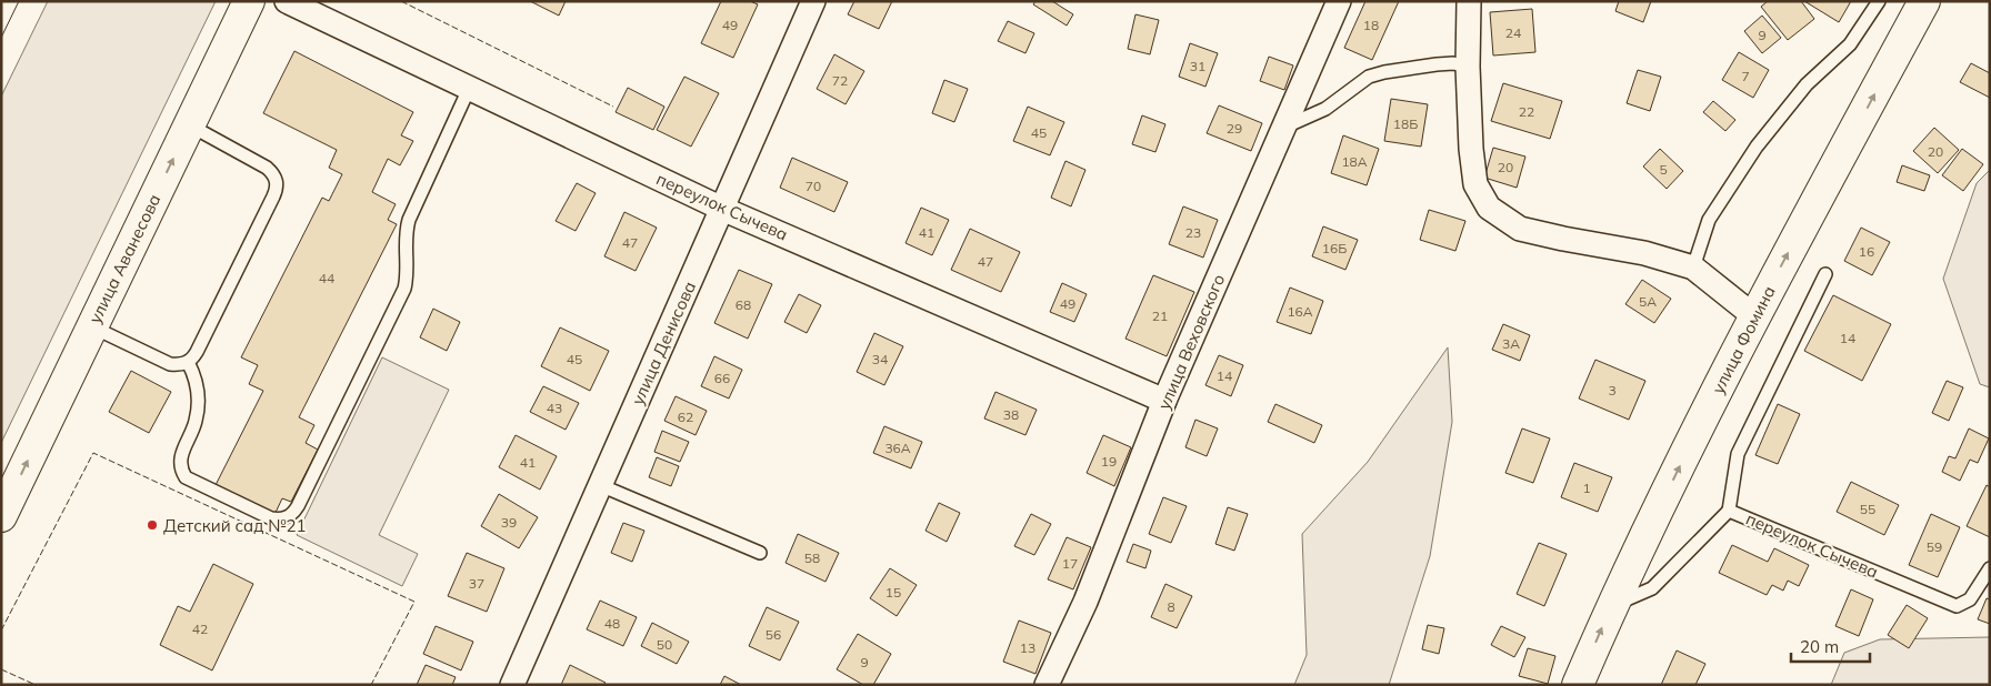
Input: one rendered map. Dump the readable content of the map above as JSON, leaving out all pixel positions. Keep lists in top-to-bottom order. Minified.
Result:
{"streets":{"main road":["улица Аванесова","улица Фомина"],"street":["переулок Сычева","улица Веховского","улица Денисова"]},"crossings":[["переулок Сычева","улица Фомина"],["переулок Сычева","улица Веховского"],["переулок Сычева","улица Денисова"]],"one_way":["улица Аванесова","улица Фомина"],"places":["Детский сад №21"],"house_numbers":["49","18","24","9","31","7","72","22","18Б","29","45","20","18А","20","5","70","41","23","47","16Б","16","47","44","5А","49","68","16А","21","14","3А","45","34","14","66","3","43","38","62","36А","19","41","1","55","39","59","58","17","37","15","8","48","42","56","50","13","9"],"scale_bar":"20 m"}
